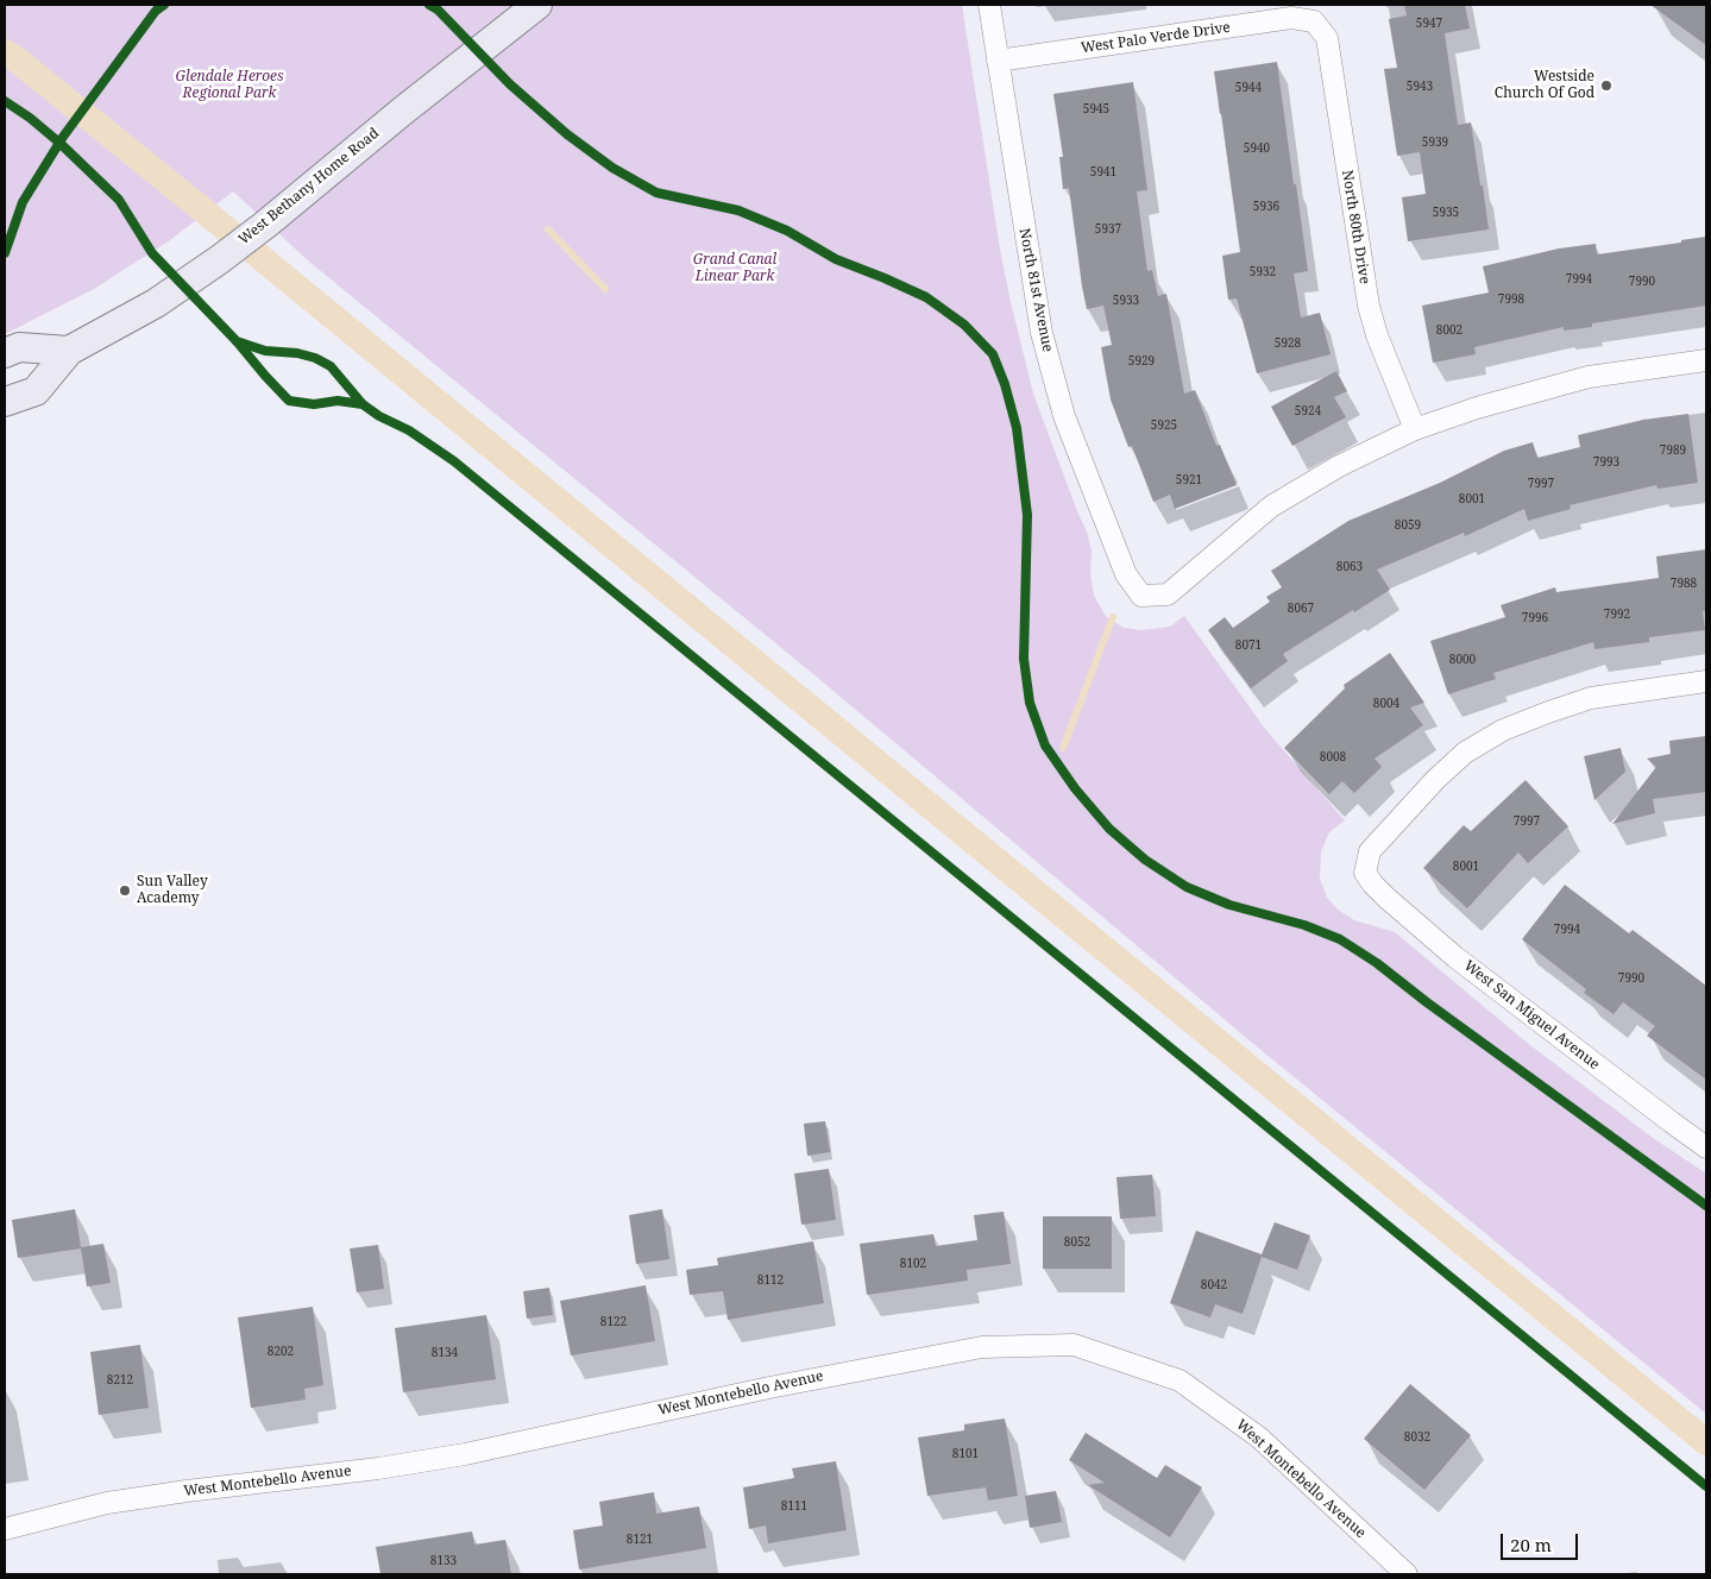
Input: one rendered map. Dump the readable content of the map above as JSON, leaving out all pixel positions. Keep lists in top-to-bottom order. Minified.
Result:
{"streets":{"main road":["West Bethany Home Road"],"street":["West Palo Verde Drive","North 80th Drive","North 81st Avenue","West San Miguel Avenue","West Montebello Avenue"]},"crossings":[["West Palo Verde Drive","North 80th Drive"],["West Palo Verde Drive","North 81st Avenue"],["North 80th Drive","North 81st Avenue"]],"parks":["Glendale Heroes Regional Park","Grand Canal Linear Park"],"places":["Westside Church Of God","Sun Valley Academy"],"house_numbers":["5947","5943","5944","5945","5939","5940","5941","5936","5935","5937","5932","7994","7990","7998","5933","8002","5928","5929","5924","5925","7989","7993","5921","7997","8001","8059","8063","7988","8067","7992","7996","8071","8000","8004","8008","7997","8001","7994","7990","8052","8102","8112","8042","8122","8202","8134","8212","8032","8101","8111","8121","8133"],"scale_bar":"20 m"}
